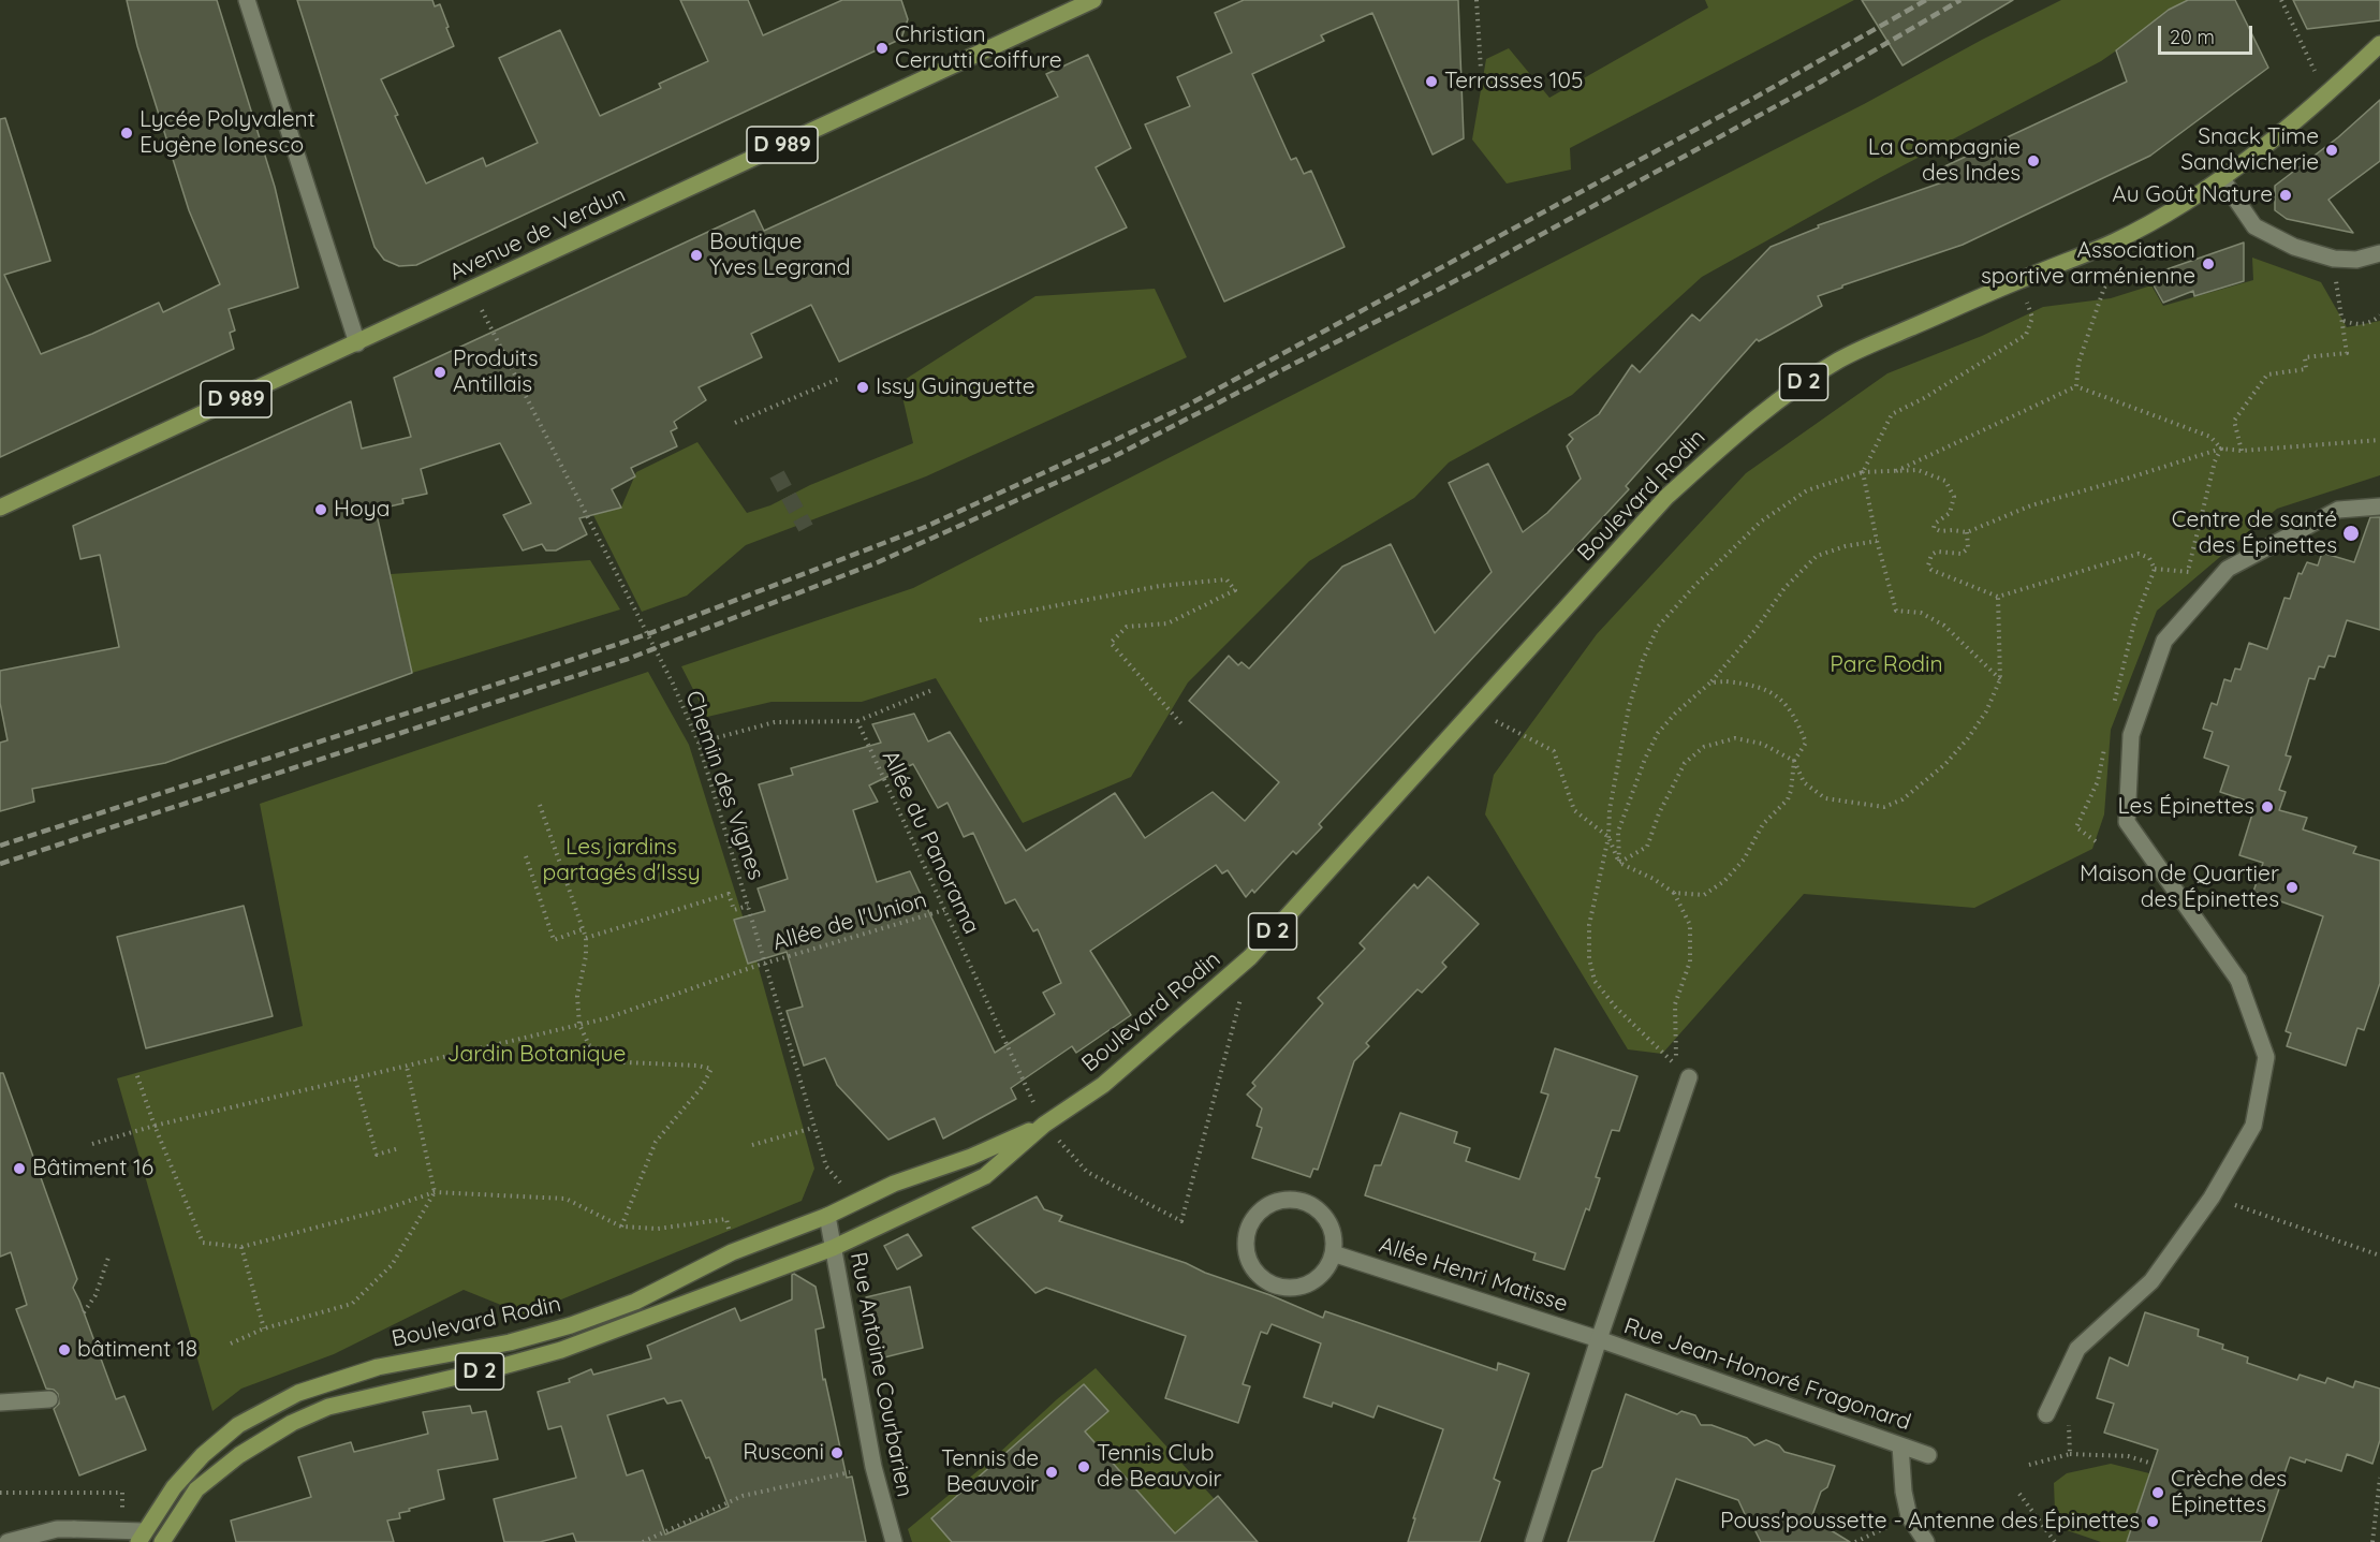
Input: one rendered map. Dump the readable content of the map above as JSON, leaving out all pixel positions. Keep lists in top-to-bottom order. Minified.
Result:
{"streets":{"main road":["D 989","Avenue de Verdun","D 2","Boulevard Rodin"],"street":["Allée Henri Matisse","Rue Antoine Courbarien","Rue Jean-Honoré Fragonard"],"path":["Chemin des Vignes","Allée du Panorama","Allée de l'Union"]},"crossings":[["Avenue de Verdun","Chemin des Vignes"],["Boulevard Rodin","Chemin des Vignes"],["Boulevard Rodin","Allée du Panorama"],["Boulevard Rodin","Rue Antoine Courbarien"],["Chemin des Vignes","Allée de l'Union"],["Allée du Panorama","Allée de l'Union"],["Allée Henri Matisse","Rue Jean-Honoré Fragonard"]],"parks":["Parc Rodin","Les jardins partagés d'Issy","Jardin Botanique"],"places":["Christian Cerrutti Coiffure","Terrasses 105","Lycée Polyvalent Eugène Ionesco","Snack Time Sandwicherie","La Compagnie des Indes","Au Goût Nature","Boutique Yves Legrand","Association sportive arménienne","Produits Antillais","Issy Guinguette","Hoya","Centre de santé des Épinettes","Les Épinettes","Maison de Quartier des Épinettes","Bâtiment 16","bâtiment 18","Rusconi","Tennis Club de Beauvoir","Tennis de Beauvoir","Crèche des Épinettes","Pouss'poussette - Antenne des Épinettes"],"scale_bar":"20 m"}
